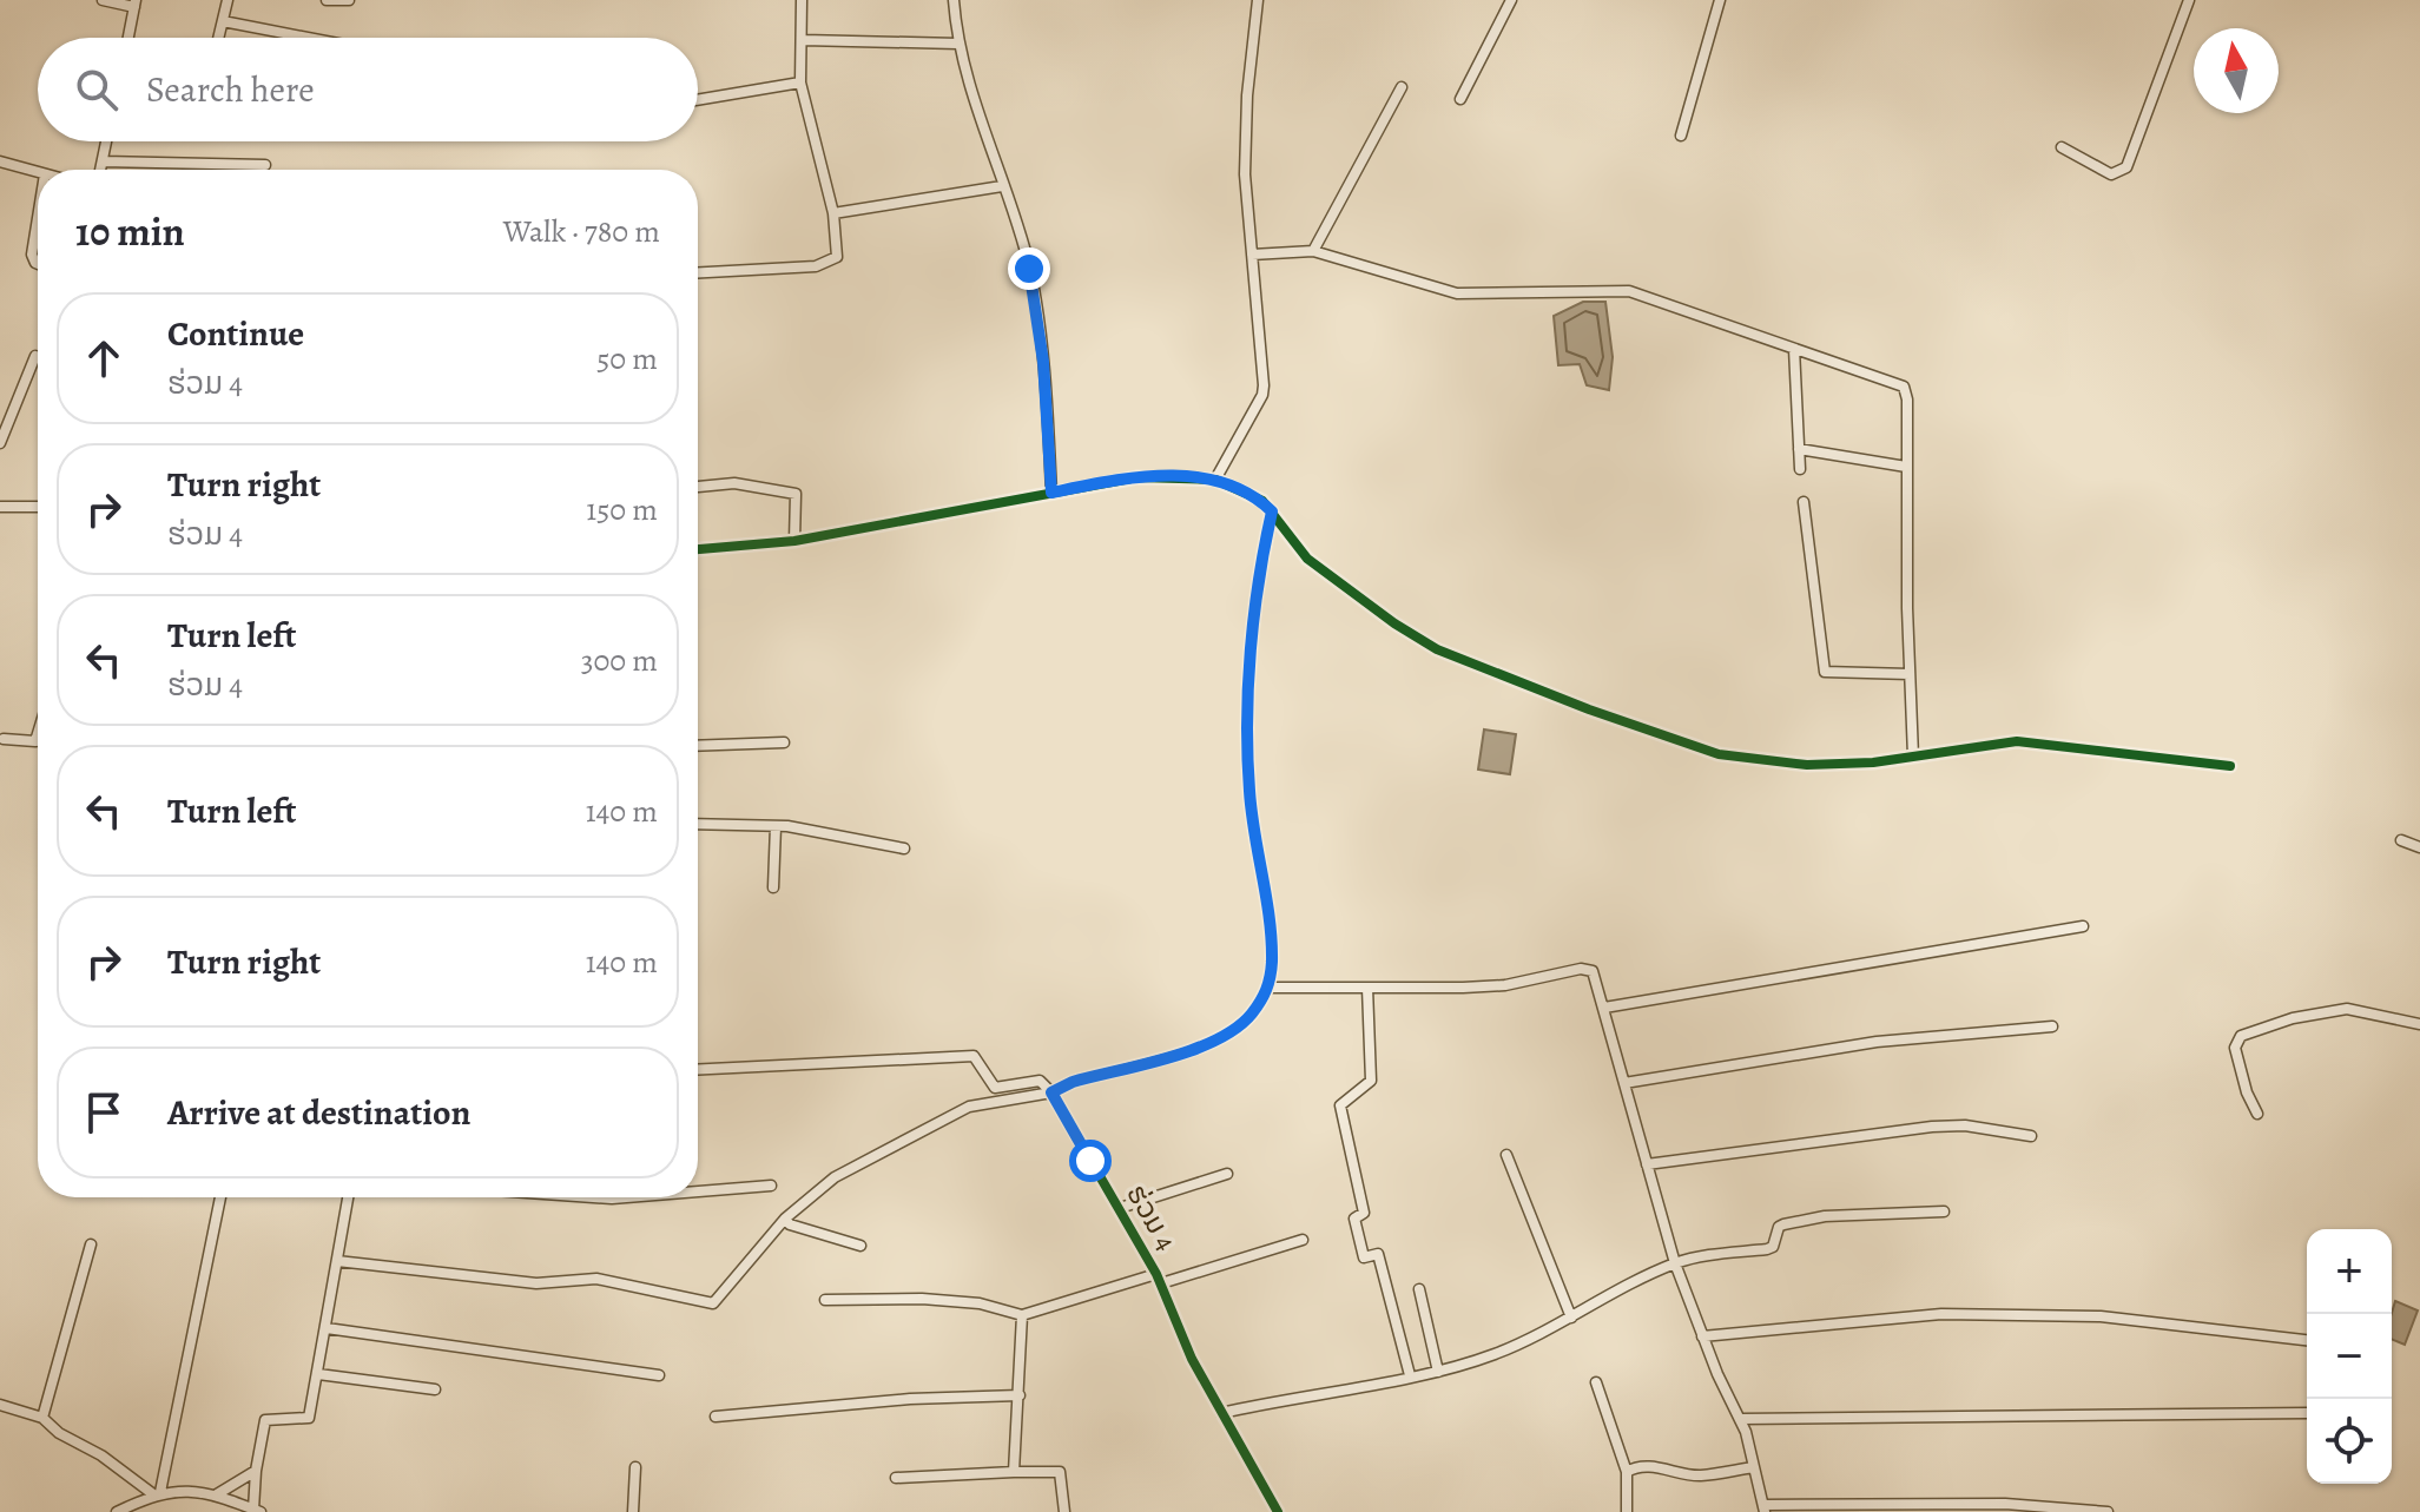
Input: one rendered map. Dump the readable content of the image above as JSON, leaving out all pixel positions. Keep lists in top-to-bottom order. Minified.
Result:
{"streets":{"street":["ຮ່ວມ 4"]},"north":"top","page":{"search":"Search here","heading":["10 min","Walk · 780 m"],"list":[["Continue","ຮ່ວມ 4","50 m"],["Turn right","ຮ່ວມ 4","150 m"],["Turn left","ຮ່ວມ 4","300 m"],["Turn left","140 m"],["Turn right","140 m"],"Arrive at destination"],"map_buttons":["+","−"]}}
